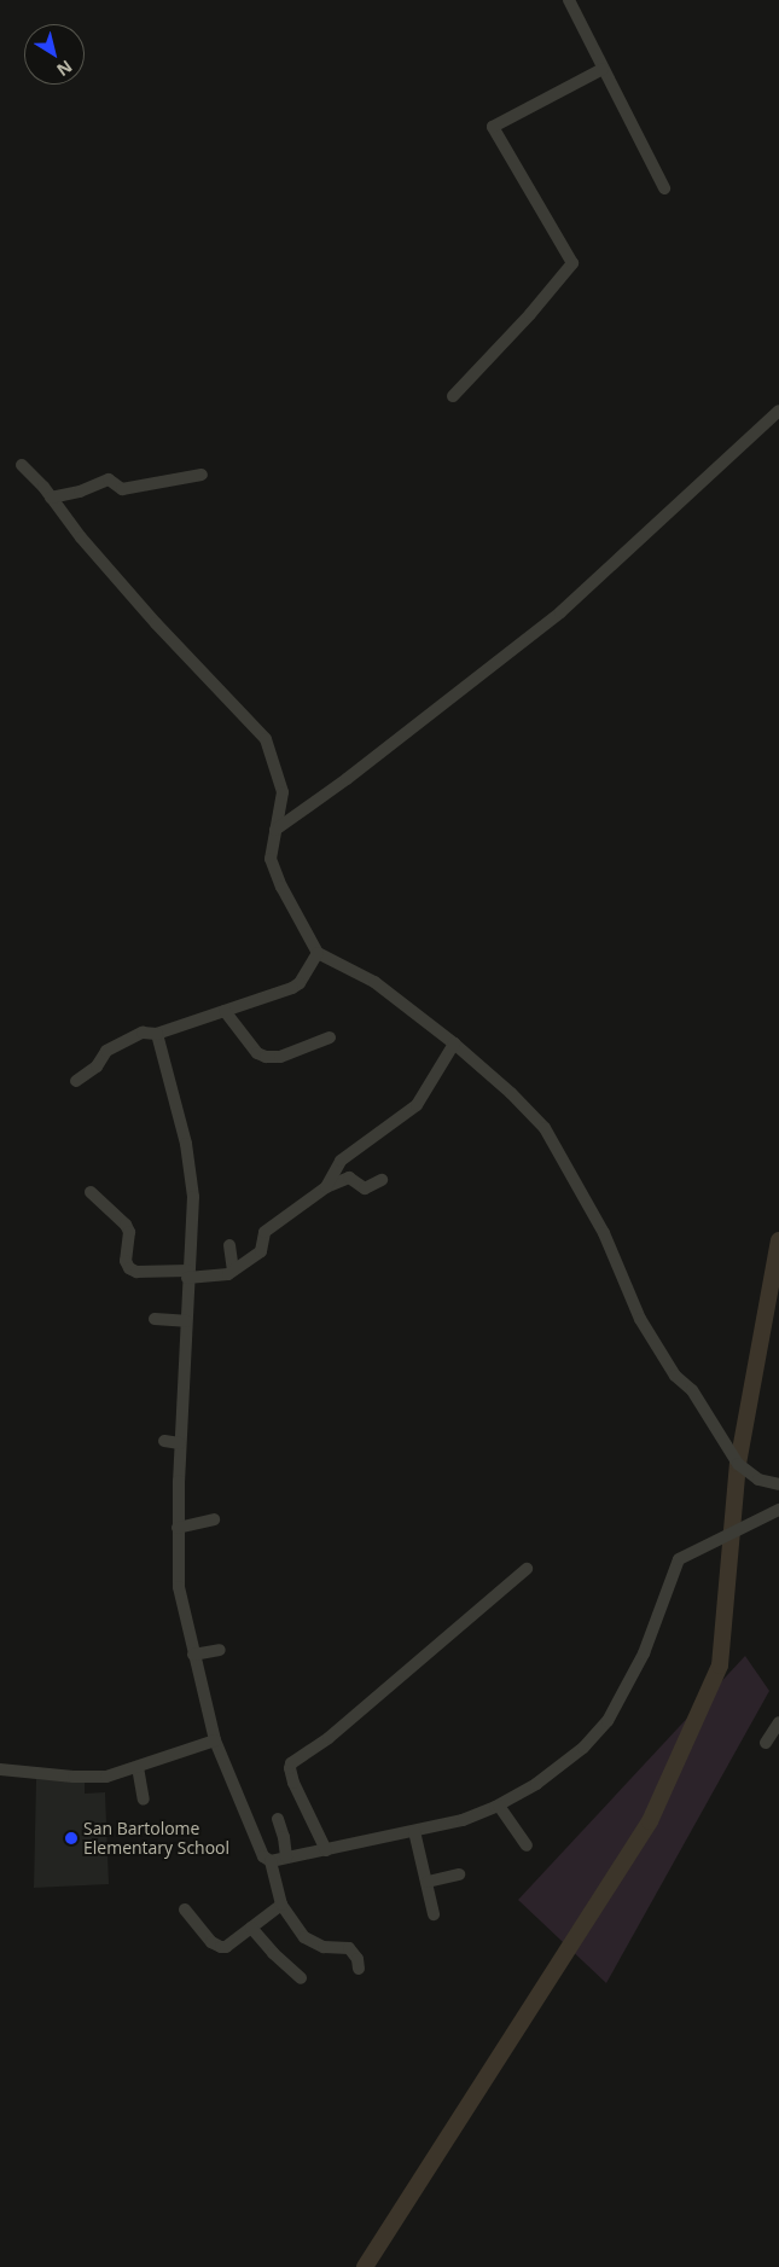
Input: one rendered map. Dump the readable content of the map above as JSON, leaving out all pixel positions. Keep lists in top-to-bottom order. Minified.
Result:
{"places":["San Bartolome Elementary School"],"north":"bottom right"}
